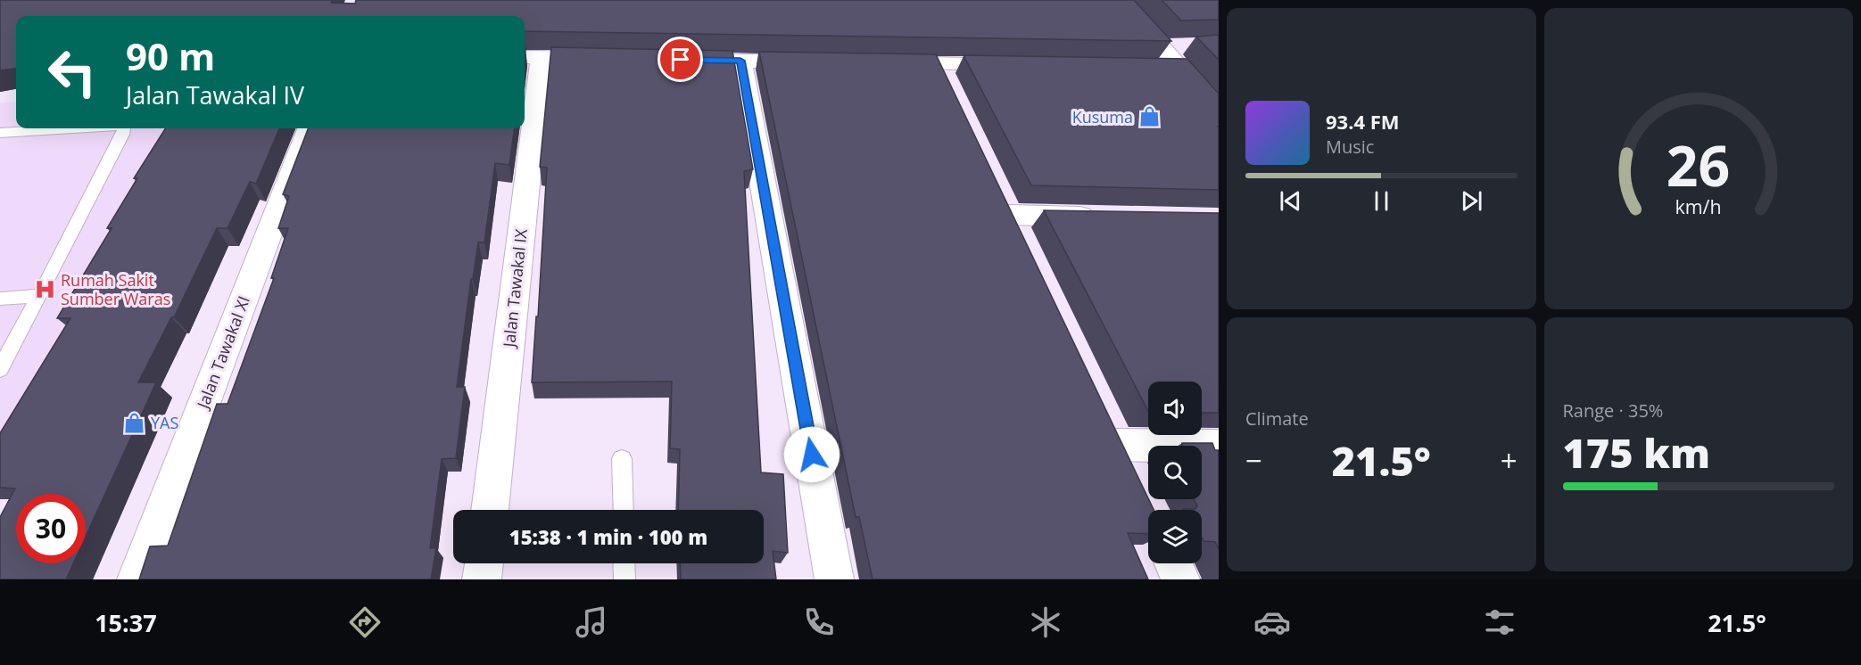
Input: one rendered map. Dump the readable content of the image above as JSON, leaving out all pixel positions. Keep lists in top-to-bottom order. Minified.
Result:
{"streets":{"street":["Jalan Tawakal IX","Jalan Tawakal XI"]},"places":{"shop":["Kusuma","YAS"],"hospital":["Rumah Sakit Sumber Waras"]},"page":{"turn":["90 m","Jalan Tawakal IV"],"song":["93.4 FM","Music"],"tile":["Climate",["Range · 35%","175 km"]],"heat":["−","21.5°","+"],"limit":"30","trip":"15:38 · 1 min · 100 m","tabs":["15:37","21.5°"],"gauge":["26","km/h"]}}
